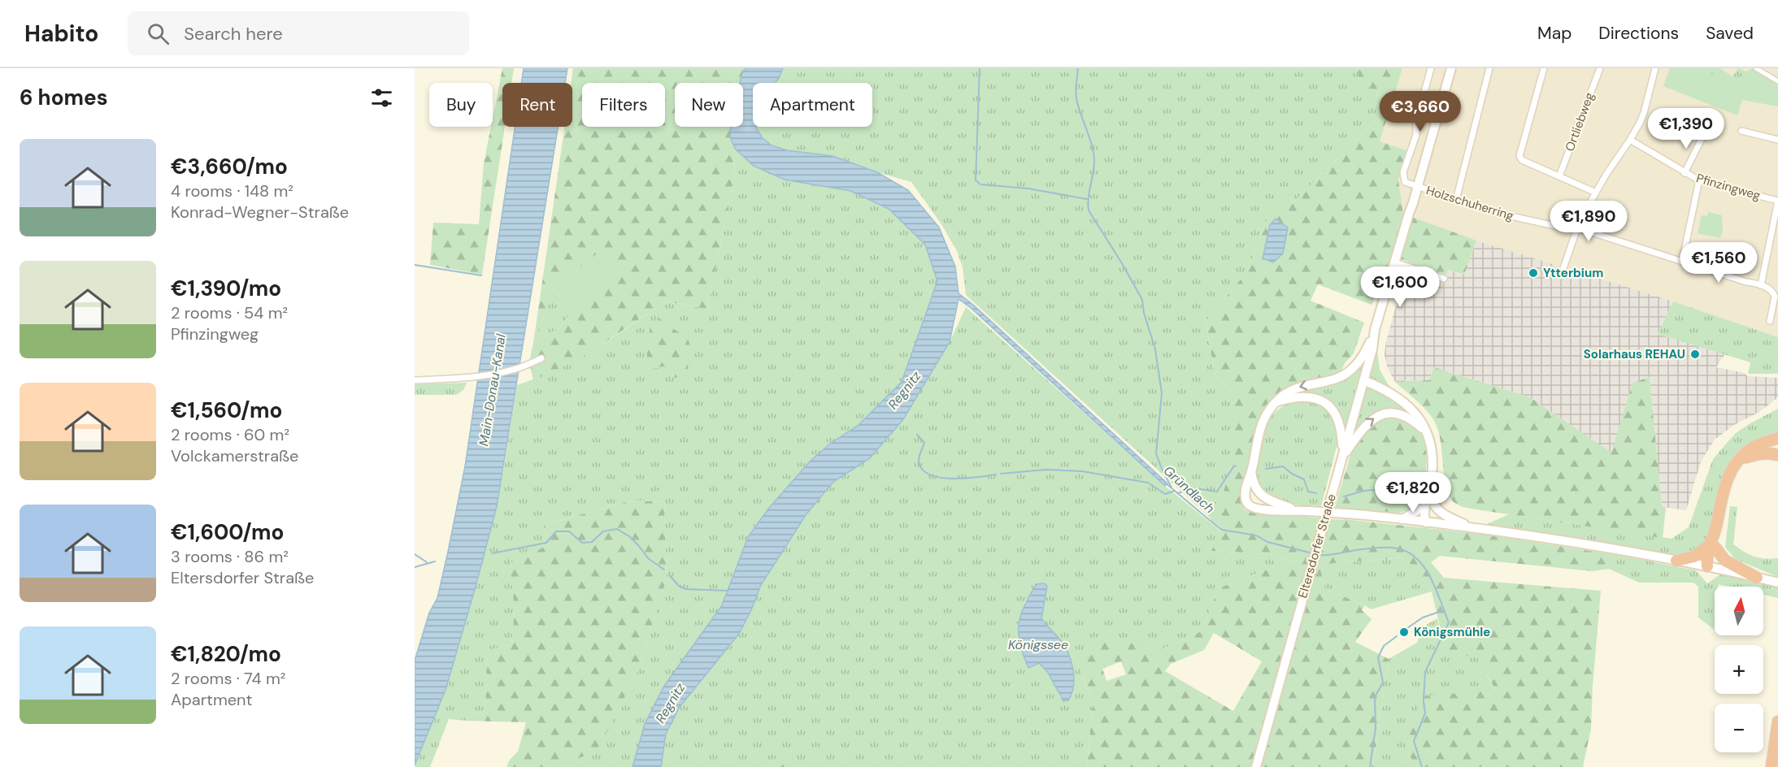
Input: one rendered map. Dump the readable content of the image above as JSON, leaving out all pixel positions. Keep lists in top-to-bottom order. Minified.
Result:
{"streets":{"main road":["Eltersdorfer Straße"],"street":["Ortliebweg","Pfinzingweg","Holzschuherring"]},"crossings":[["Holzschuherring","Eltersdorfer Straße"]],"water":["Main-Donau-Kanal","Regnitz","Gründlach","Königssee"],"places":["Ytterbium","Solarhaus REHAU","Königsmühle"],"north":"top","page":{"header":"Habito","search":"Search here","nav":["Map","Directions","Saved"],"heading":"6 homes","chip":["Buy","Rent","Filters","New","Apartment"],"price":["€3,660","€1,390","€1,890","€1,560","€1,600","€1,820"],"list":[{"name":"€3,660/mo","note":"4 rooms · 148 m² · Konrad-Wegner-Straße"},{"name":"€1,390/mo","note":"2 rooms · 54 m² · Pfinzingweg"},{"name":"€1,560/mo","note":"2 rooms · 60 m² · Volckamerstraße"},{"name":"€1,600/mo","note":"3 rooms · 86 m² · Eltersdorfer Straße"},{"name":"€1,820/mo","note":"2 rooms · 74 m² · Apartment"}],"map_buttons":["+","−"]}}
